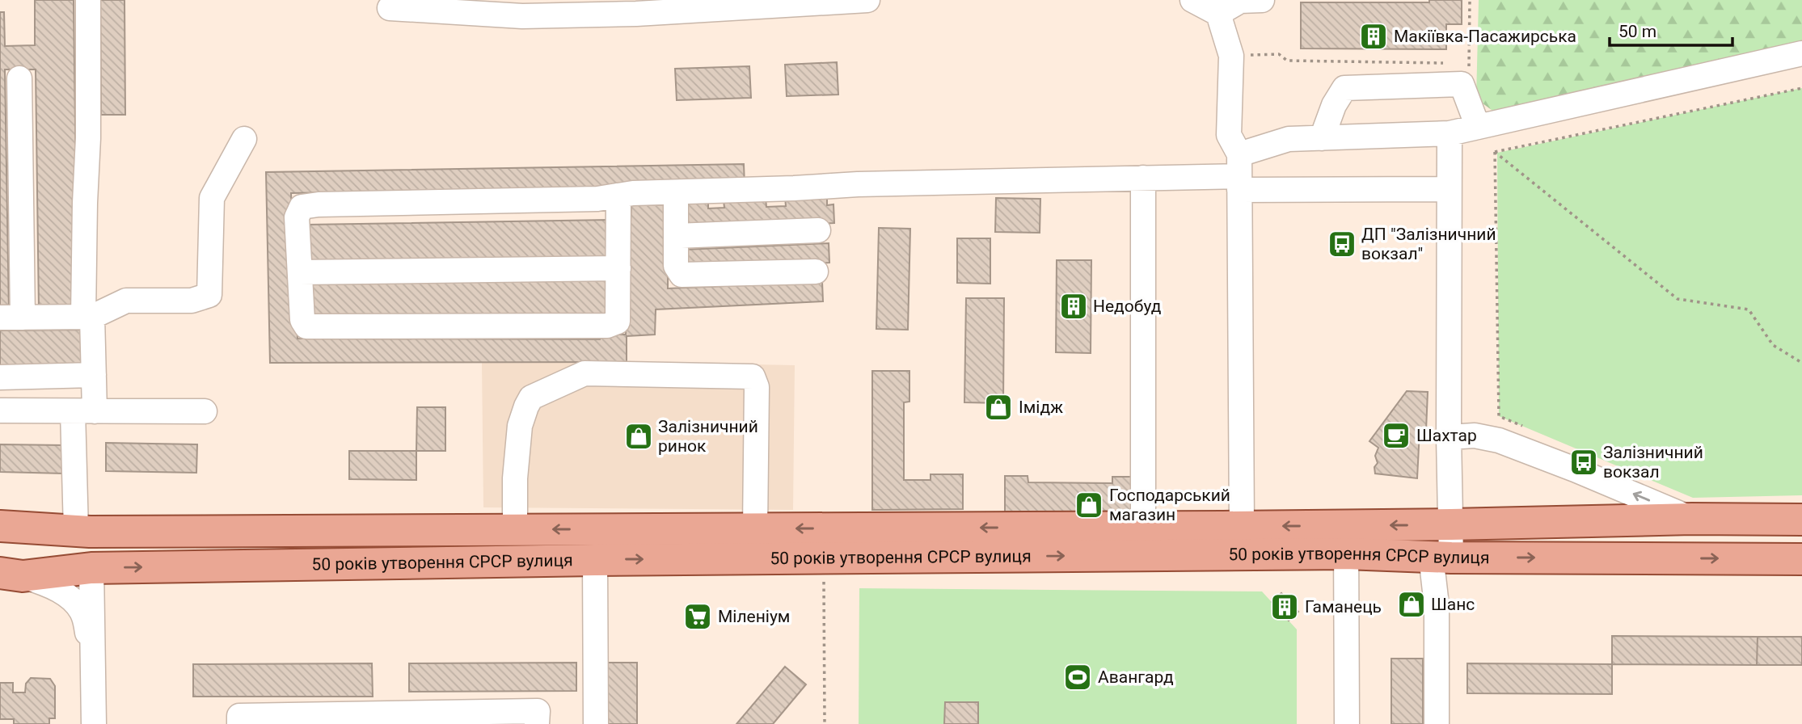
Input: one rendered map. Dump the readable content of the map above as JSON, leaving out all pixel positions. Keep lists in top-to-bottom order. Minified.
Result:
{"streets":{"main road":["50 років утворення СРСР вулиця"]},"places":{"building":["Макіївка-Пасажирська","Недобуд","Гаманець"],"bus stop":["ДП \"Залізничний вокзал\"","Залізничний вокзал"],"shop":["Імідж","Залізничний ринок","Господарський магазин","Шанс"],"cafe":["Шахтар"],"supermarket":["Міленіум"],"sports":["Авангард"]},"scale_bar":"50 m"}
